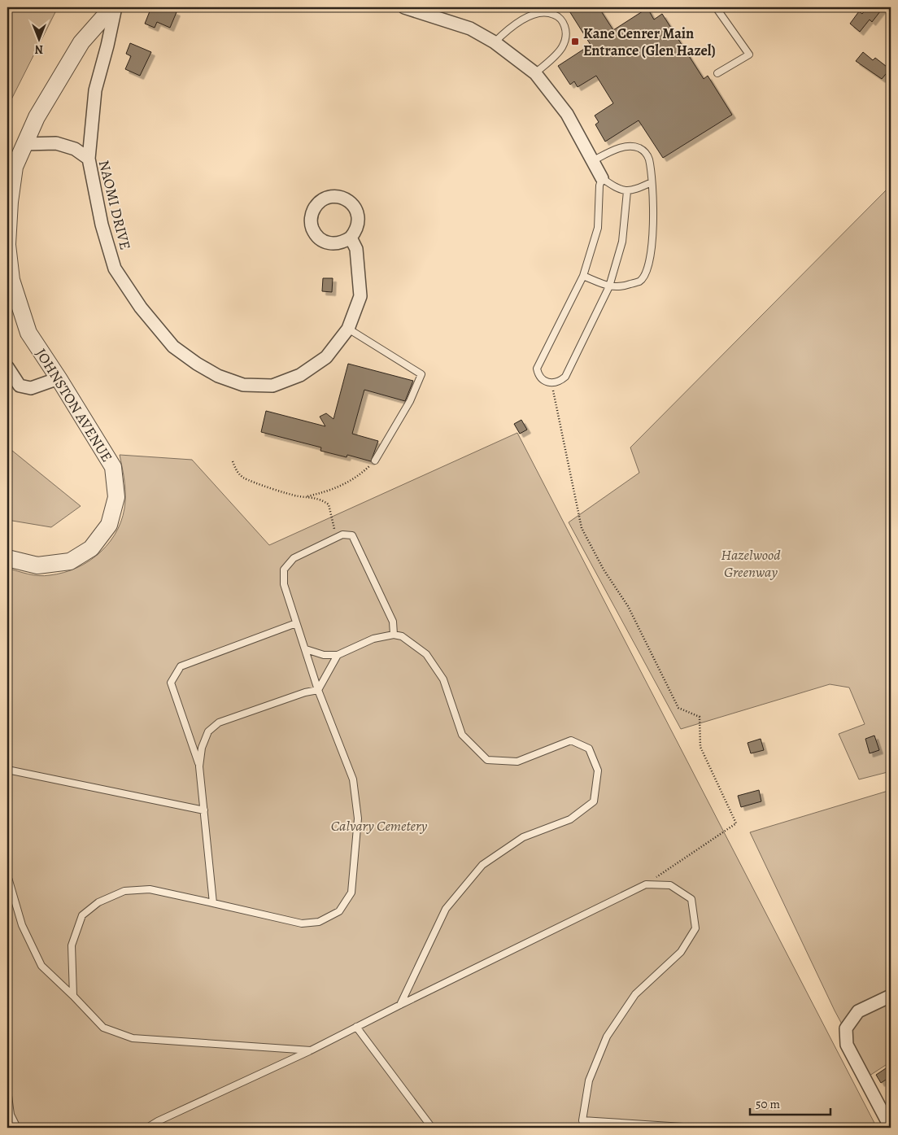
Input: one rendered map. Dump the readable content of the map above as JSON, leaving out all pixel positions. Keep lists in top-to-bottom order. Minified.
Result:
{"streets":{"street":["NAOMI DRIVE","JOHNSTON AVENUE"]},"crossings":[["NAOMI DRIVE","JOHNSTON AVENUE"]],"parks":["Hazelwood Greenway","Calvary Cemetery"],"places":{"transit":["Kane Cenrer Main Entrance (Glen Hazel)"]},"scale_bar":"50 m","north":"bottom"}
